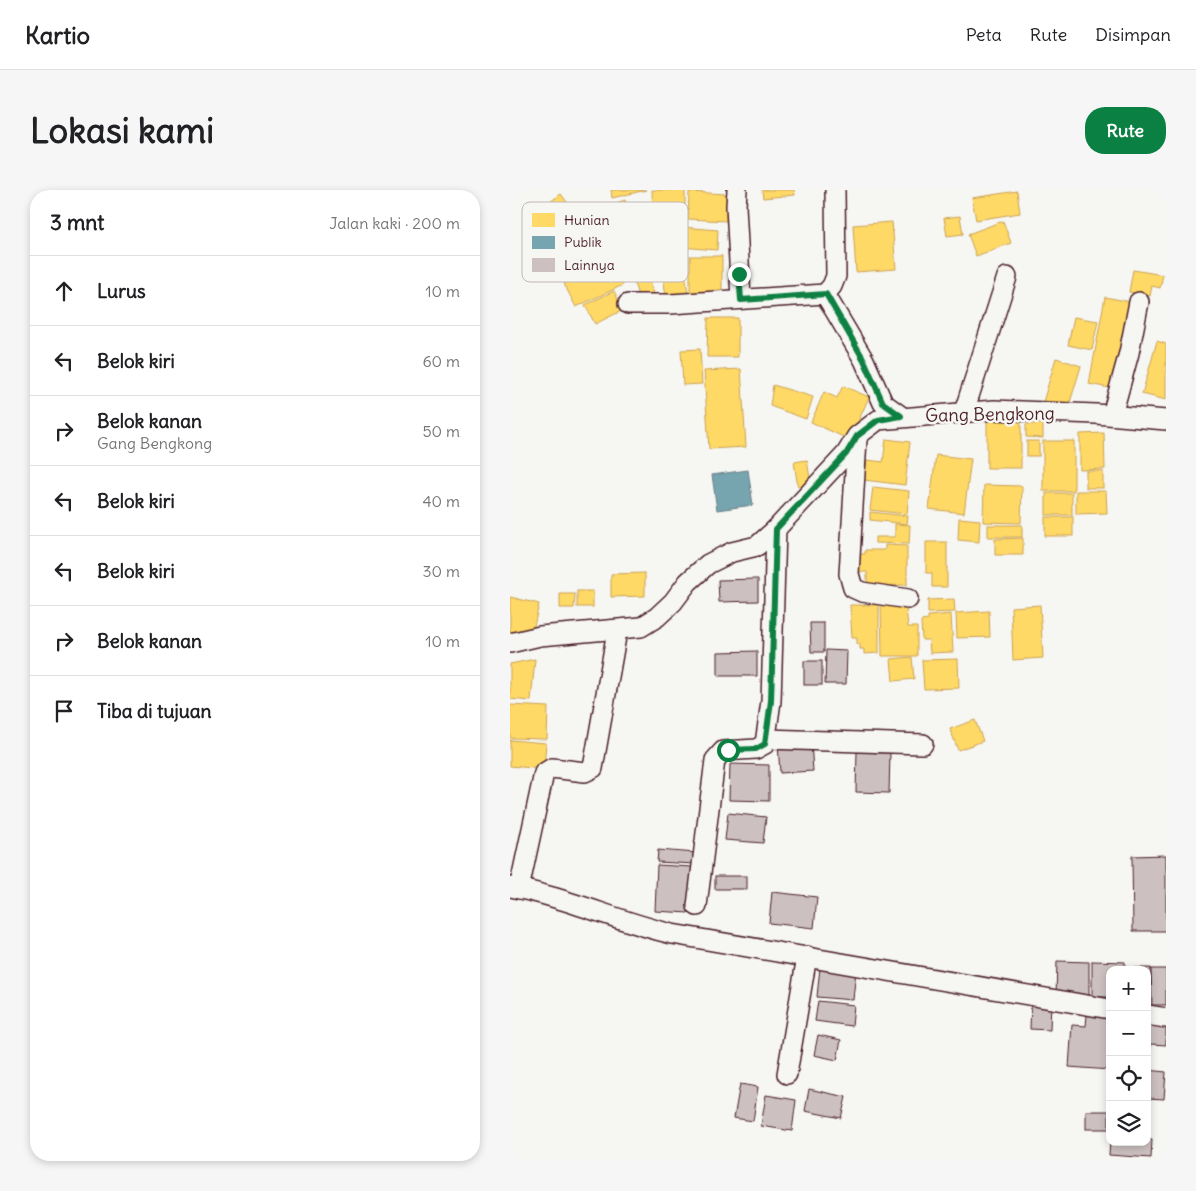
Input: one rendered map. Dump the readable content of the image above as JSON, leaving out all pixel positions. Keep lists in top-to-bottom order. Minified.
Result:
{"streets":{"street":["Gang Bengkong"]},"legend":["Hunian","Publik","Lainnya"],"page":{"header":"Kartio","nav":["Peta","Rute","Disimpan"],"buttons":"Rute","title":"Lokasi kami","heading":["3 mnt","Jalan kaki · 200 m"],"list":[["Lurus","10 m"],["Belok kiri","60 m"],["Belok kanan","Gang Bengkong","50 m"],["Belok kiri","40 m"],["Belok kiri","30 m"],["Belok kanan","10 m"],"Tiba di tujuan"],"map_buttons":["+","−"]}}
